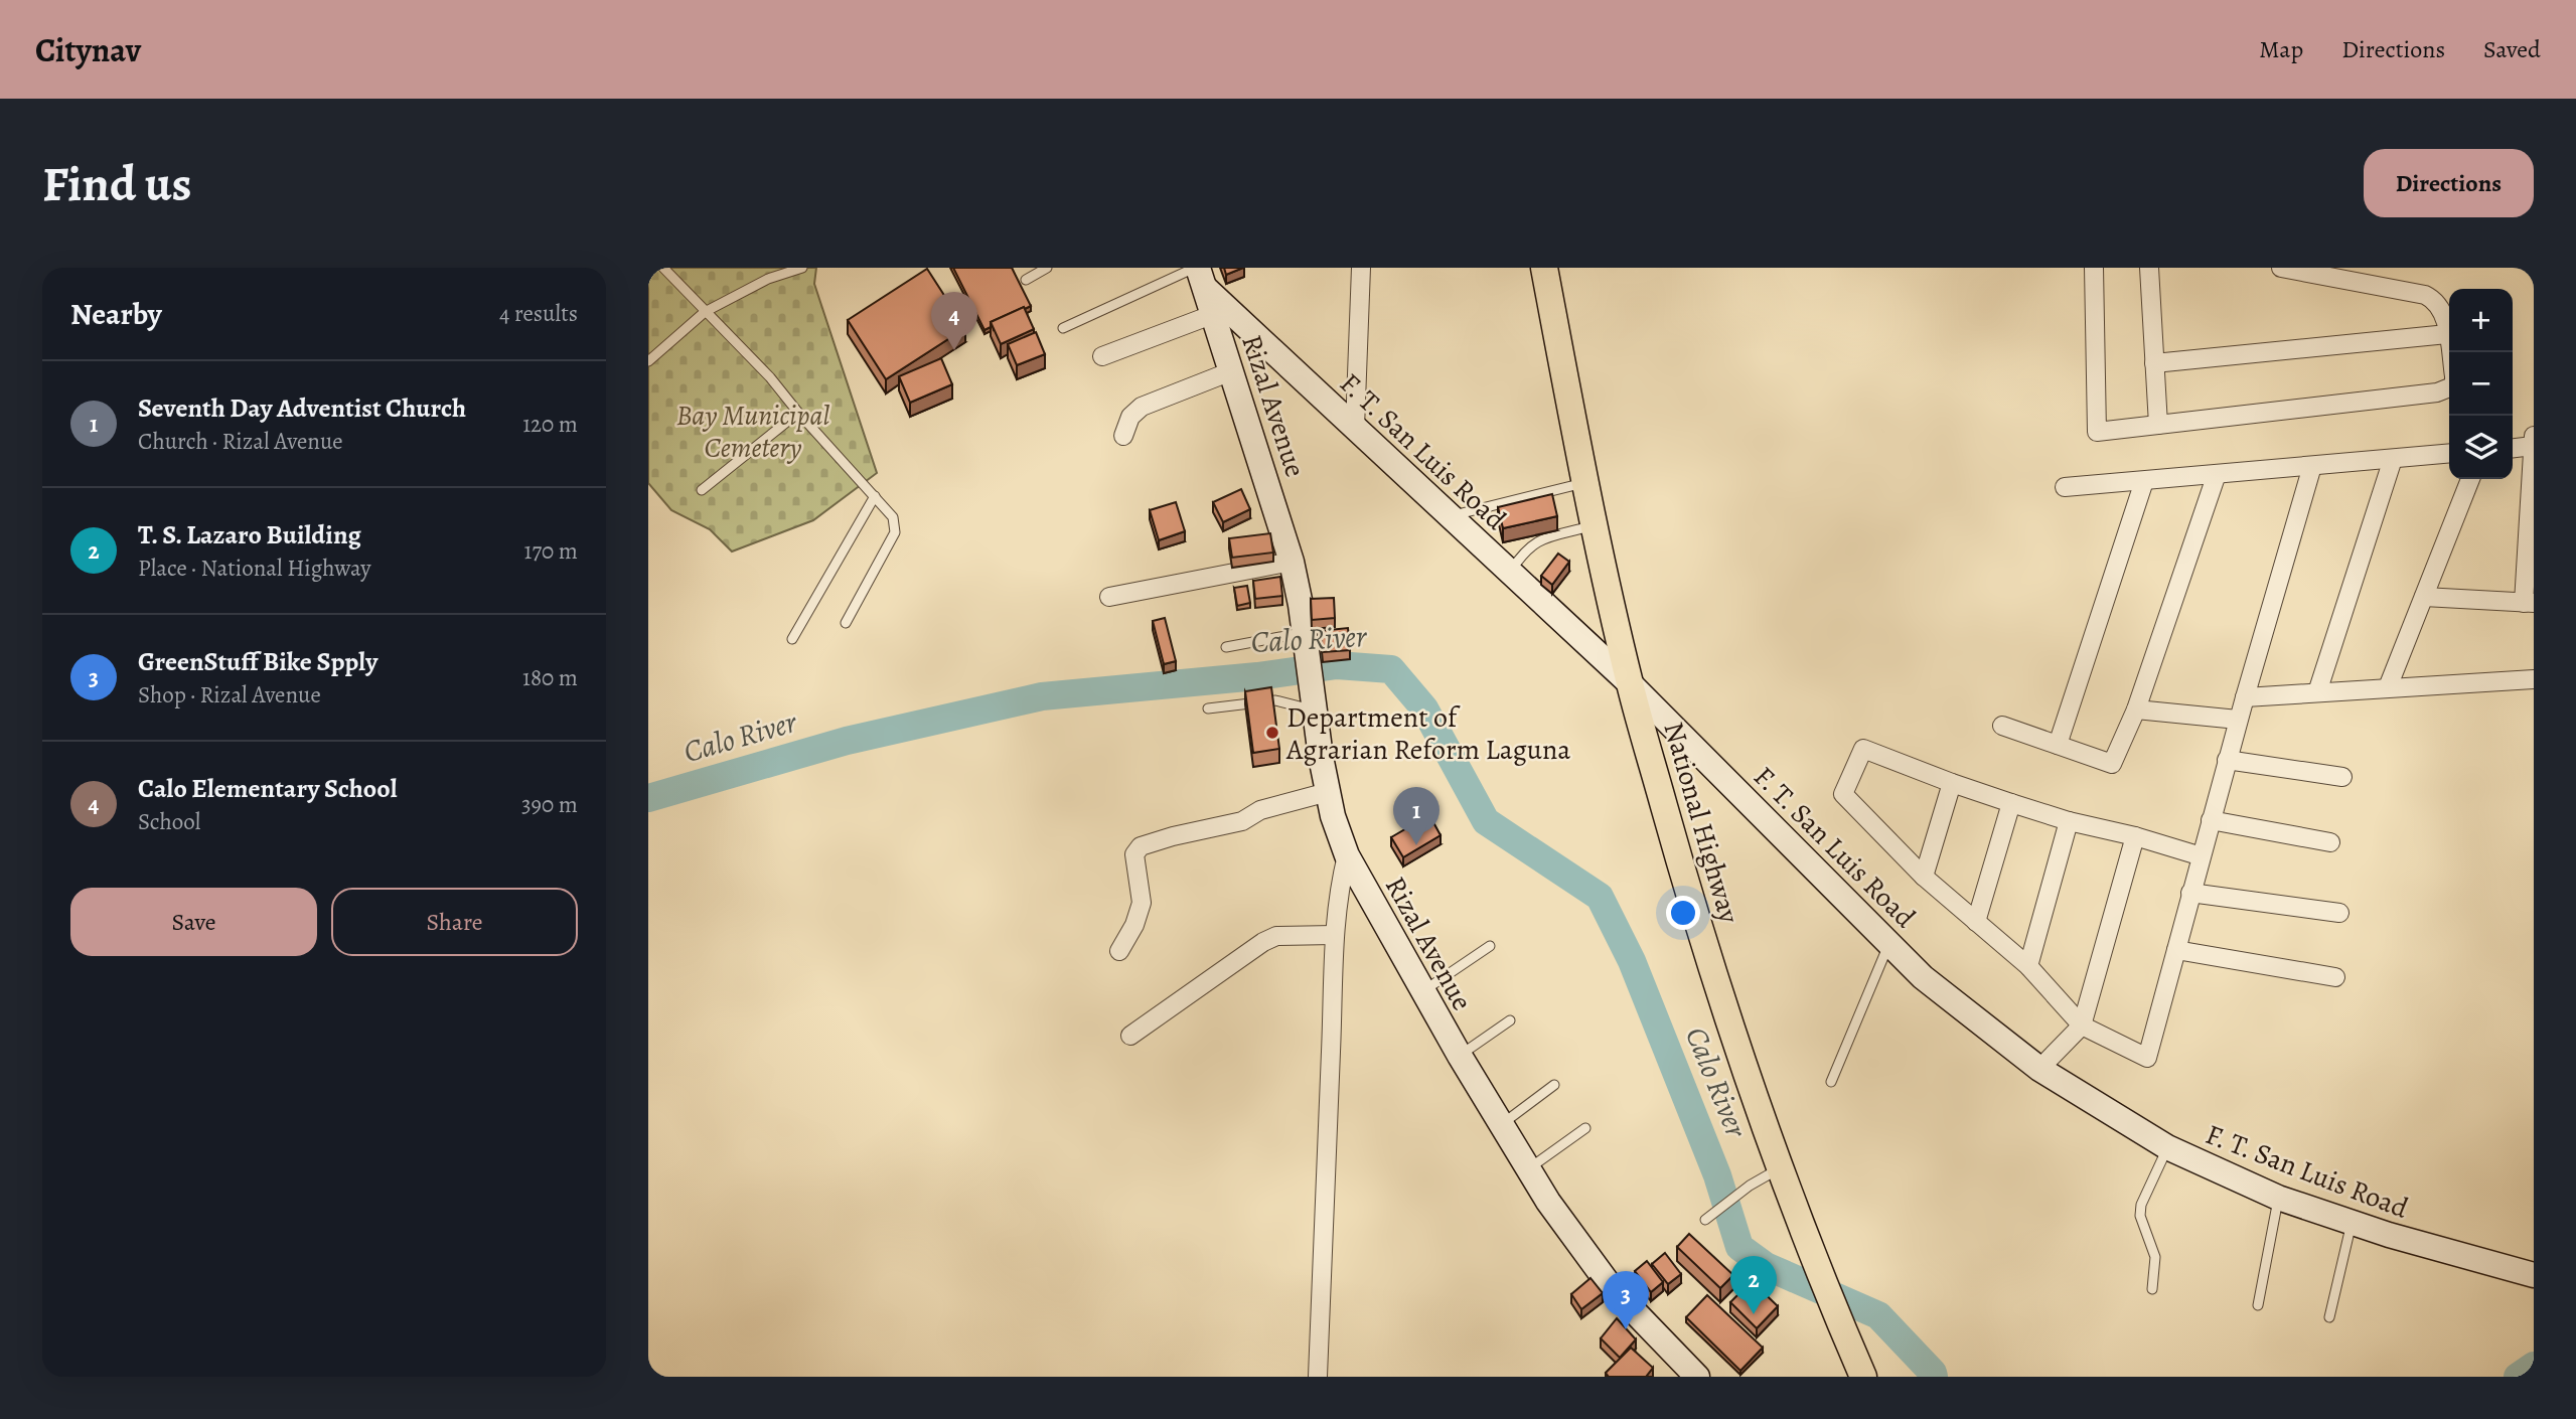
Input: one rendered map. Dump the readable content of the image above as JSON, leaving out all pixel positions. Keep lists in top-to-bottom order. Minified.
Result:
{"streets":{"main road":["Rizal Avenue","F. T. San Luis Road","National Highway"]},"crossings":[["Rizal Avenue","F. T. San Luis Road"],["F. T. San Luis Road","National Highway"]],"water":["Calo River"],"parks":["Bay Municipal Cemetery"],"places":["Department of Agrarian Reform Laguna"],"page":{"header":"Citynav","nav":["Map","Directions","Saved"],"buttons":["Directions",["Save","Share"]],"title":"Find us","heading":["Nearby","4 results"],"map_buttons":["+","−"],"pins":["4","1","2","3"],"list":[{"mark":"1","name":"Seventh Day Adventist Church","note":"Church · Rizal Avenue","value":"120 m"},{"mark":"2","name":"T. S. Lazaro Building","note":"Place · National Highway","value":"170 m"},{"mark":"3","name":"GreenStuff Bike Spply","note":"Shop · Rizal Avenue","value":"180 m"},{"mark":"4","name":"Calo Elementary School","note":"School","value":"390 m"}]}}
